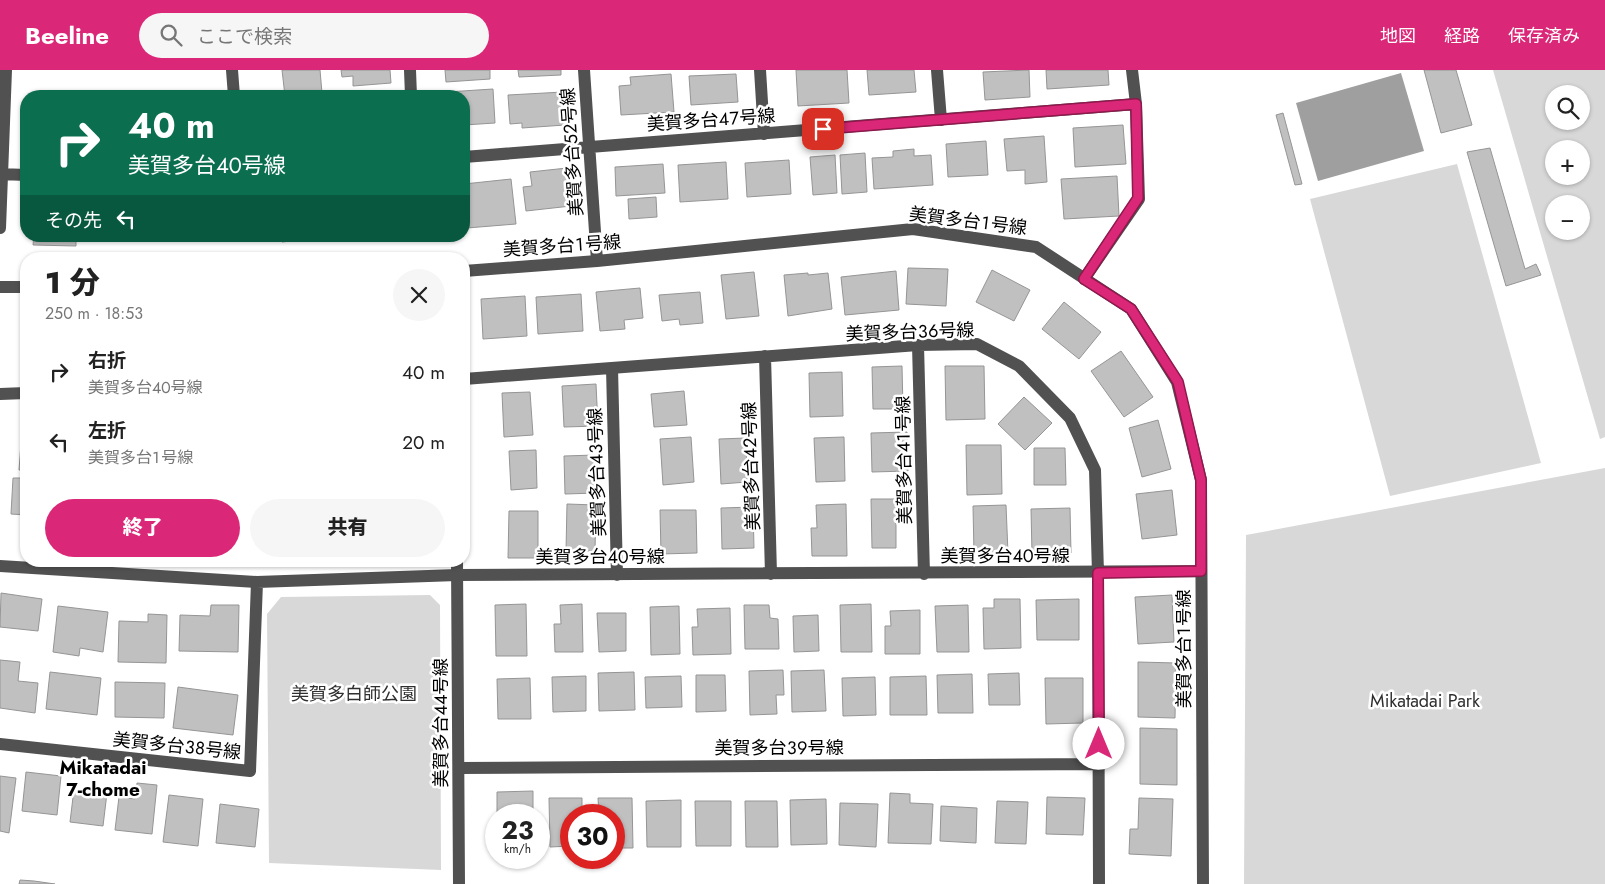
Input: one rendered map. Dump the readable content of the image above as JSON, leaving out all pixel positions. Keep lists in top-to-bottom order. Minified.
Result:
{"streets":{"street":["美賀多台４７号線","美賀多台５２号線","美賀多台１号線","美賀多台３６号線","美賀多台４１号線","美賀多台４２号線","美賀多台４３号線","美賀多台４０号線","美賀多台４４号線","美賀多台３８号線","美賀多台３９号線"]},"crossings":[["美賀多台４７号線","美賀多台５２号線"],["美賀多台５２号線","美賀多台１号線"],["美賀多台１号線","美賀多台４０号線"],["美賀多台３６号線","美賀多台４１号線"],["美賀多台３６号線","美賀多台４２号線"],["美賀多台３６号線","美賀多台４３号線"],["美賀多台３６号線","美賀多台４０号線"],["美賀多台３６号線","美賀多台３９号線"],["美賀多台４１号線","美賀多台４０号線"],["美賀多台４２号線","美賀多台４０号線"],["美賀多台４３号線","美賀多台４０号線"],["美賀多台４０号線","美賀多台４４号線"],["美賀多台４０号線","美賀多台３８号線"],["美賀多台４４号線","美賀多台３９号線"]],"districts":["Mikatadai 7-chome"],"parks":["美賀多白師公園","Mikatadai Park"],"page":{"header":"Beeline","search":"ここで検索","nav":["地図","経路","保存済み"],"map_buttons":["+","−"],"turn":["40 m","美賀多台４０号線"],"then":"その先","heading":["1 分","250 m · 18:53"],"list":[{"name":"右折","note":"美賀多台４０号線","value":"40 m"},{"name":"左折","note":"美賀多台１号線","value":"20 m"}],"buttons":["終了","共有"],"speed":"23 km/h","limit":"30"}}
